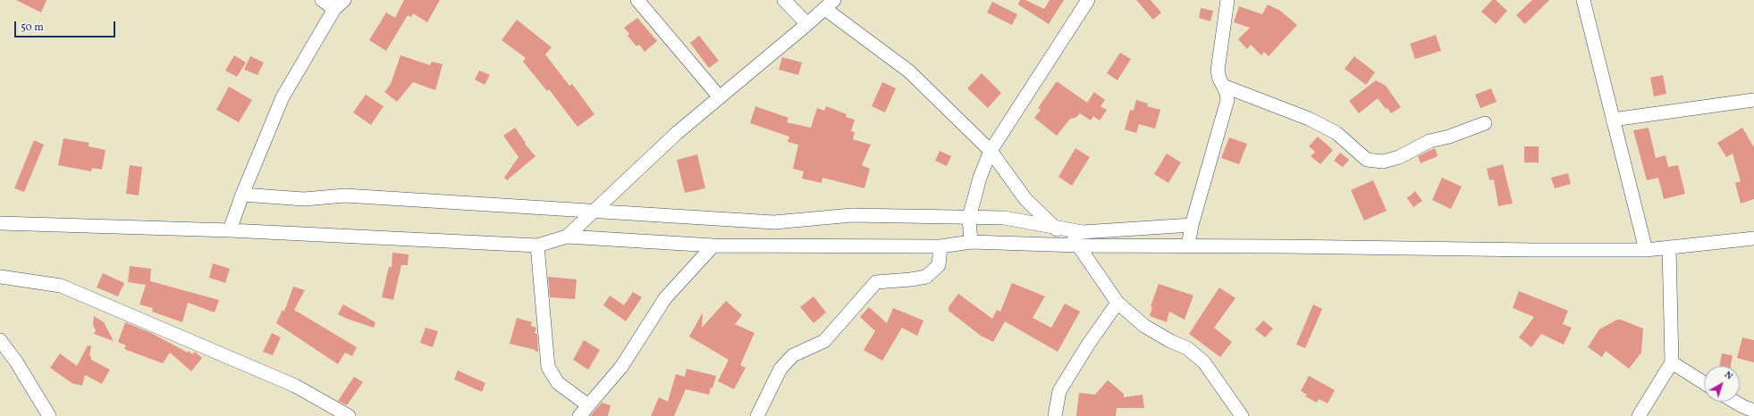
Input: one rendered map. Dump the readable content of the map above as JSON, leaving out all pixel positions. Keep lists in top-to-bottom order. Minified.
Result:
{"scale_bar":"50 m","north":"top right"}
